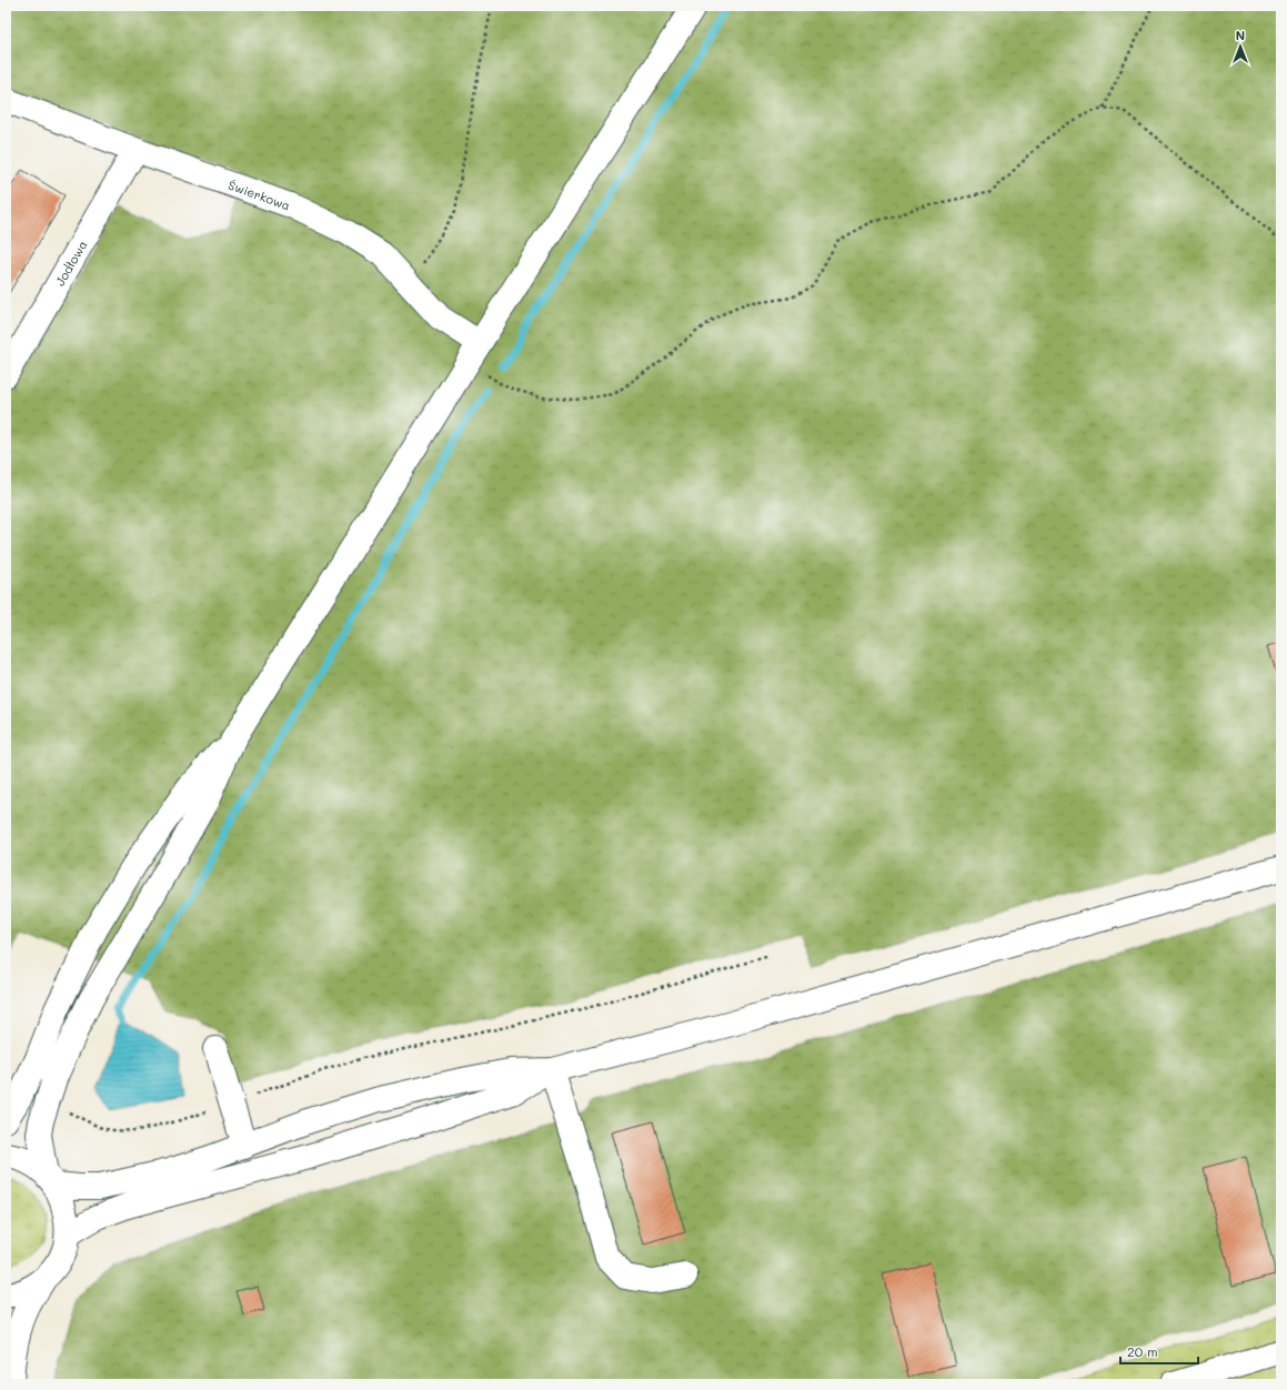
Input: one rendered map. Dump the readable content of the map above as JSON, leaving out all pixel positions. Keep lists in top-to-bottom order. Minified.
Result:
{"streets":{"main road":["Świerkowa","Jodłowa"]},"crossings":[["Świerkowa","Jodłowa"]],"scale_bar":"20 m","north":"top"}
